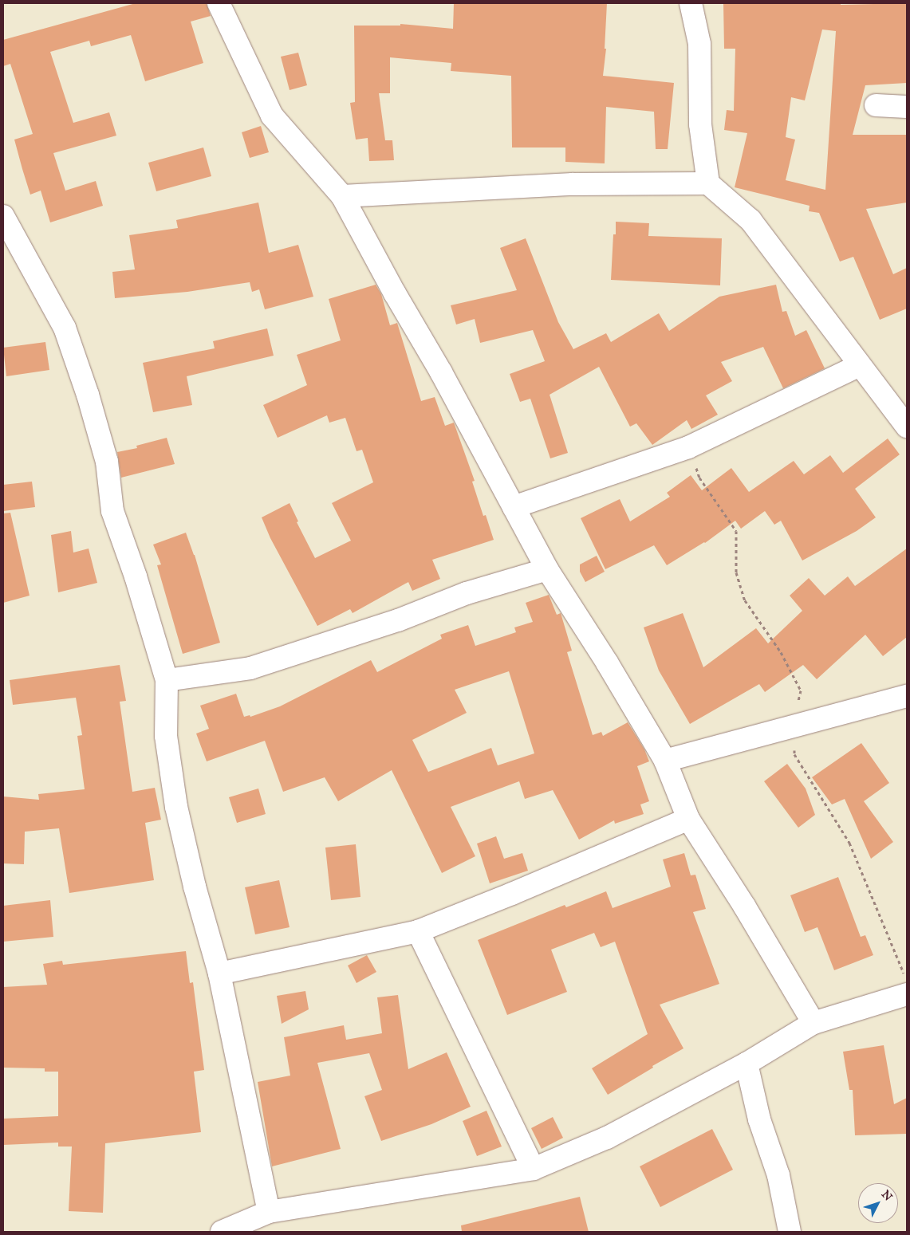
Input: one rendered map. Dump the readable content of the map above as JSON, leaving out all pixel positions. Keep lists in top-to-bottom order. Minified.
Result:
{"north":"top right"}
